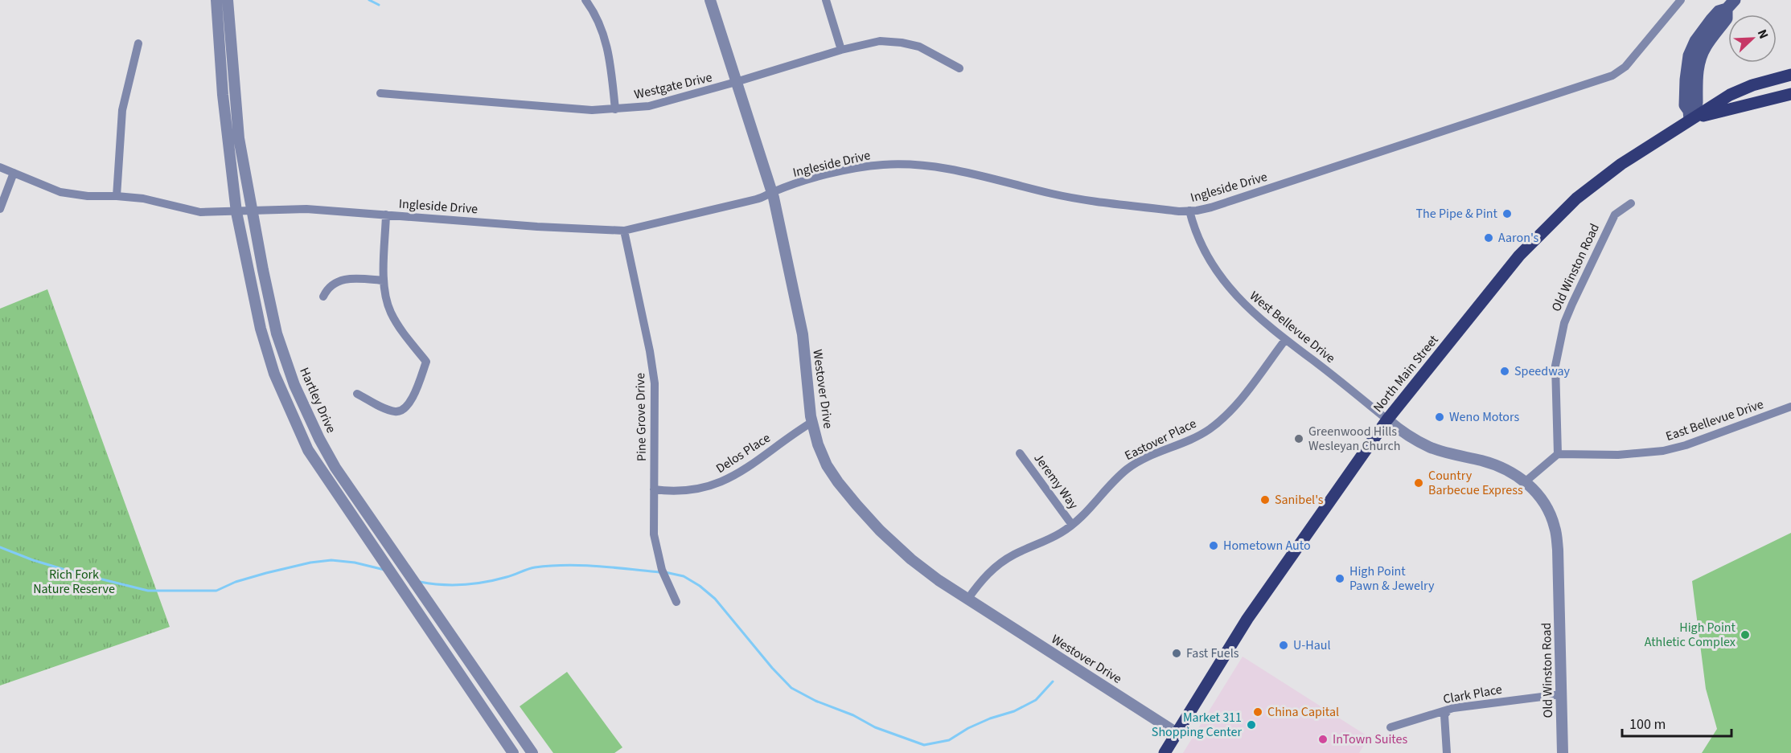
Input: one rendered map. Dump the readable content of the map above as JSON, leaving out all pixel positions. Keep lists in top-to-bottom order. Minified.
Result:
{"streets":{"main road":["North Main Street"],"street":["Westgate Drive","Ingleside Drive","Old Winston Road","West Bellevue Drive","Westover Drive","Hartley Drive","Pine Grove Drive","East Bellevue Drive","Eastover Place","Delos Place","Jeremy Way","Clark Place"]},"crossings":[["Westgate Drive","Westover Drive"],["Ingleside Drive","West Bellevue Drive"],["Ingleside Drive","Westover Drive"],["Ingleside Drive","Hartley Drive"],["Ingleside Drive","Pine Grove Drive"],["Old Winston Road","West Bellevue Drive"],["Old Winston Road","North Main Street"],["Old Winston Road","East Bellevue Drive"],["Old Winston Road","Clark Place"],["West Bellevue Drive","North Main Street"],["West Bellevue Drive","Eastover Place"],["North Main Street","Westover Drive"],["Westover Drive","Eastover Place"],["Westover Drive","Delos Place"],["Pine Grove Drive","Delos Place"],["Eastover Place","Jeremy Way"]],"parks":["Rich Fork Nature Reserve"],"places":["The Pipe & Pint","Aaron's","Speedway","Weno Motors","Greenwood Hills Wesleyan Church","Country Barbecue Express","Sanibel's","Hometown Auto","High Point Pawn & Jewelry","High Point Athletic Complex","U-Haul","Fast Fuels","China Capital","Market 311 Shopping Center","InTown Suites"],"scale_bar":"100 m","north":"top right"}
